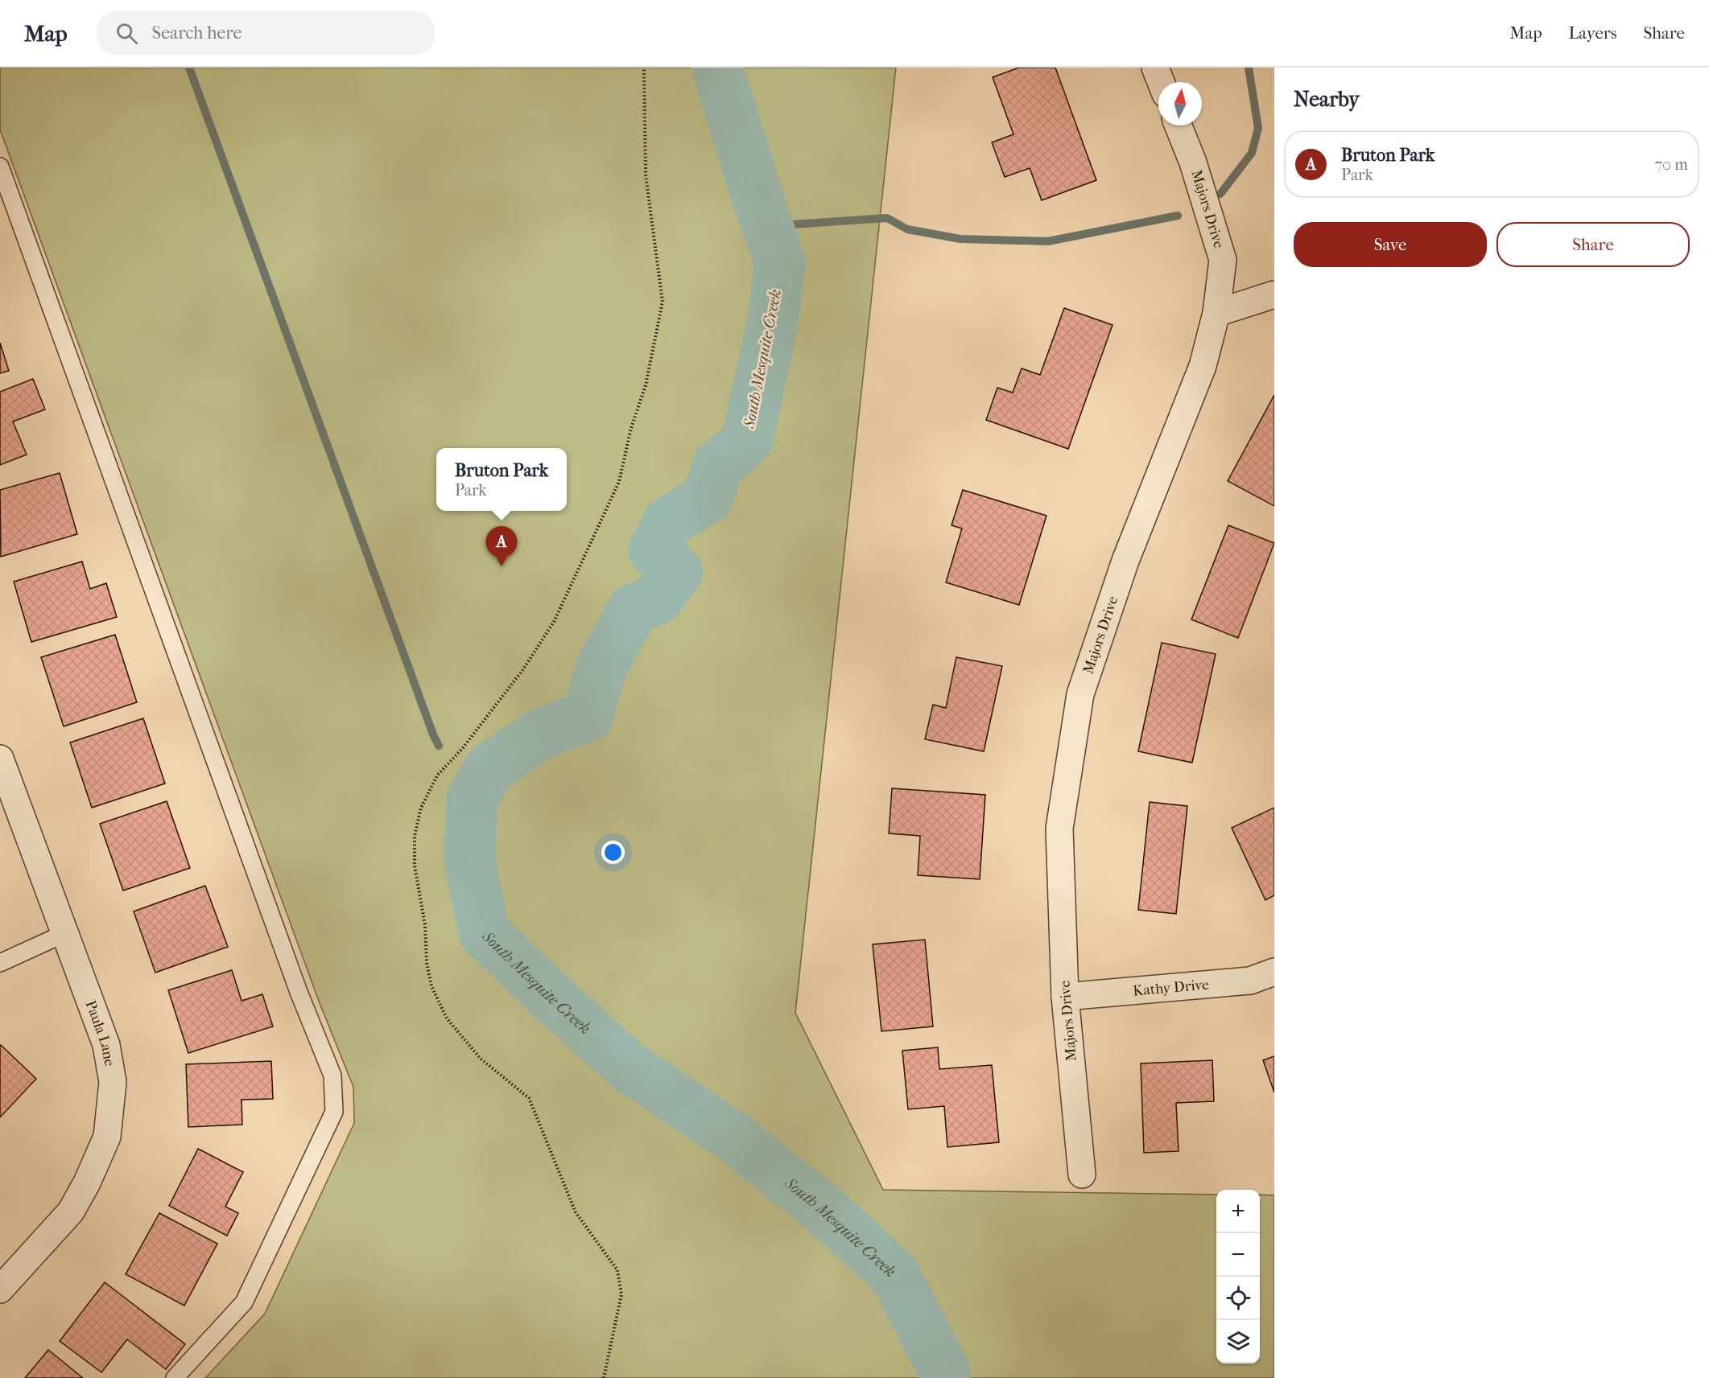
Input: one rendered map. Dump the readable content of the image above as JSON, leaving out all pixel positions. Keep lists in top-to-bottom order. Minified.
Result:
{"streets":{"street":["Majors Drive","Kathy Drive","Paula Lane"]},"crossings":[["Majors Drive","Kathy Drive"]],"water":["South Mesquite Creek"],"north":"top","page":{"header":"Map","search":"Search here","nav":["Map","Layers","Share"],"heading":"Nearby","list":[{"mark":"A","name":"Bruton Park","note":"Park","value":"70 m"}],"buttons":["Save","Share"],"popup":["Bruton Park","Park"],"pins":"A","map_buttons":["+","−"]}}
